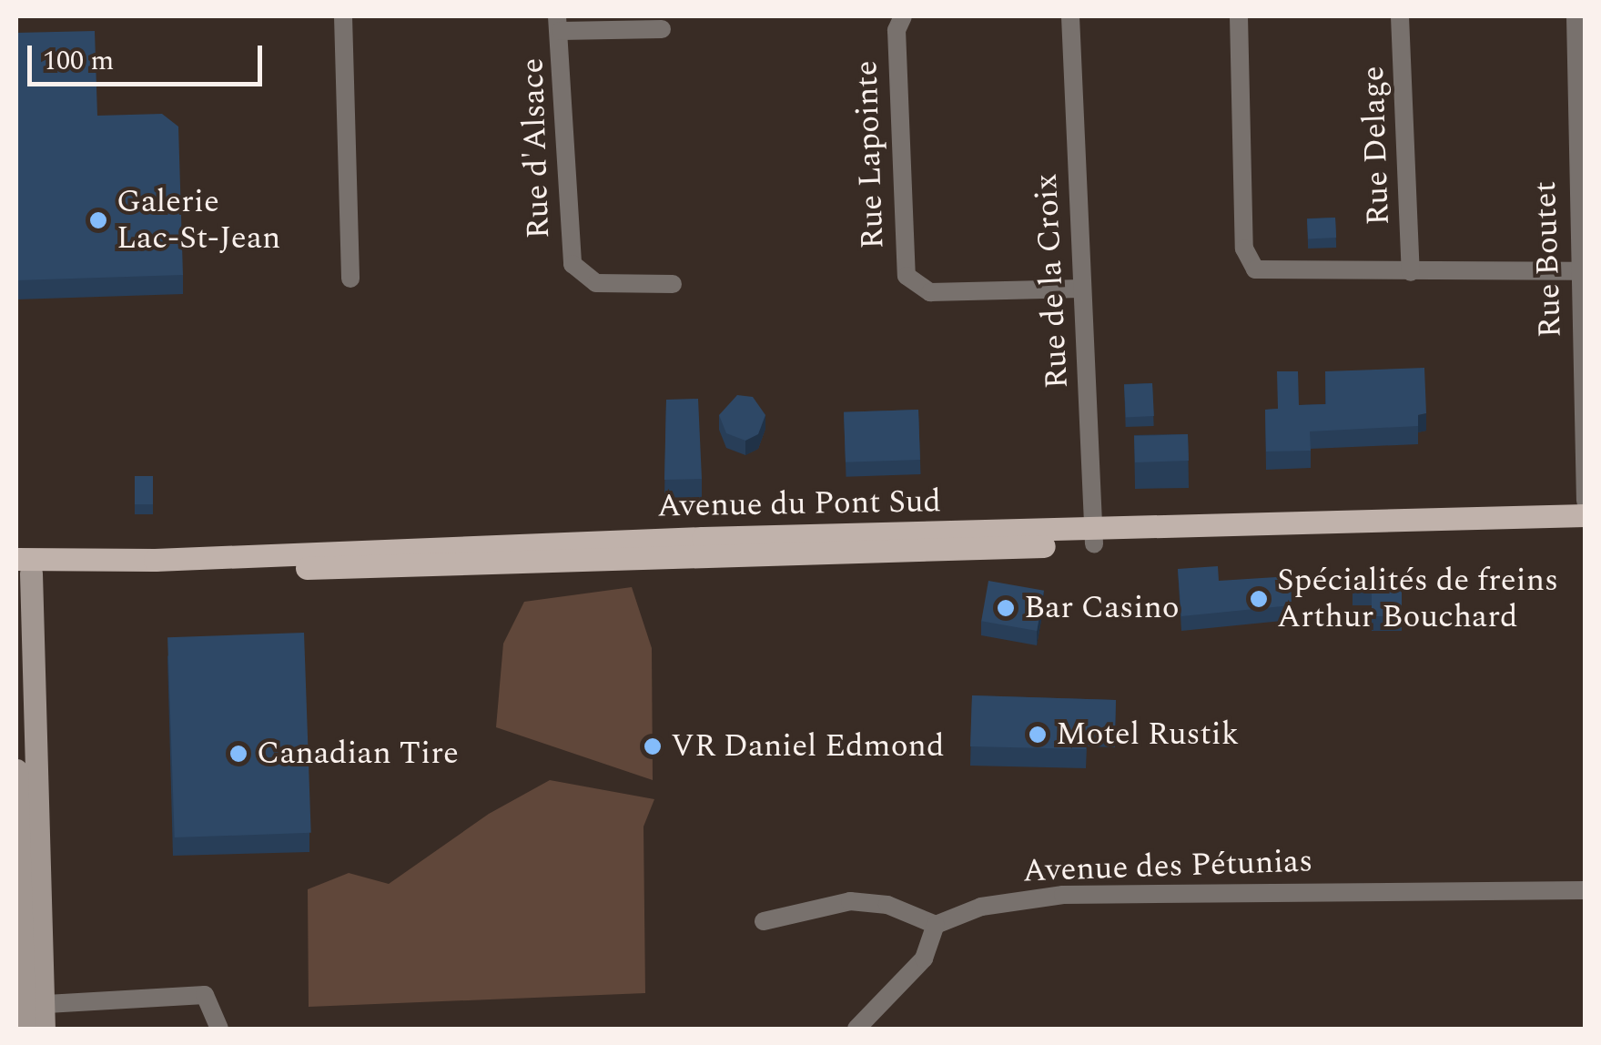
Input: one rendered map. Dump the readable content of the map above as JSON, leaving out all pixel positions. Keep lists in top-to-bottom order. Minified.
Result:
{"streets":{"main road":["Avenue du Pont Sud"],"street":["Rue Delage","Rue d'Alsace","Rue Lapointe","Rue Boutet","Rue de la Croix","Avenue des Pétunias"]},"crossings":[["Rue Lapointe","Rue de la Croix"],["Rue de la Croix","Avenue du Pont Sud"]],"places":["Galerie Lac-St-Jean","Spécialités de freins Arthur Bouchard","Bar Casino","Motel Rustik","VR Daniel Edmond","Canadian Tire"],"scale_bar":"100 m"}
